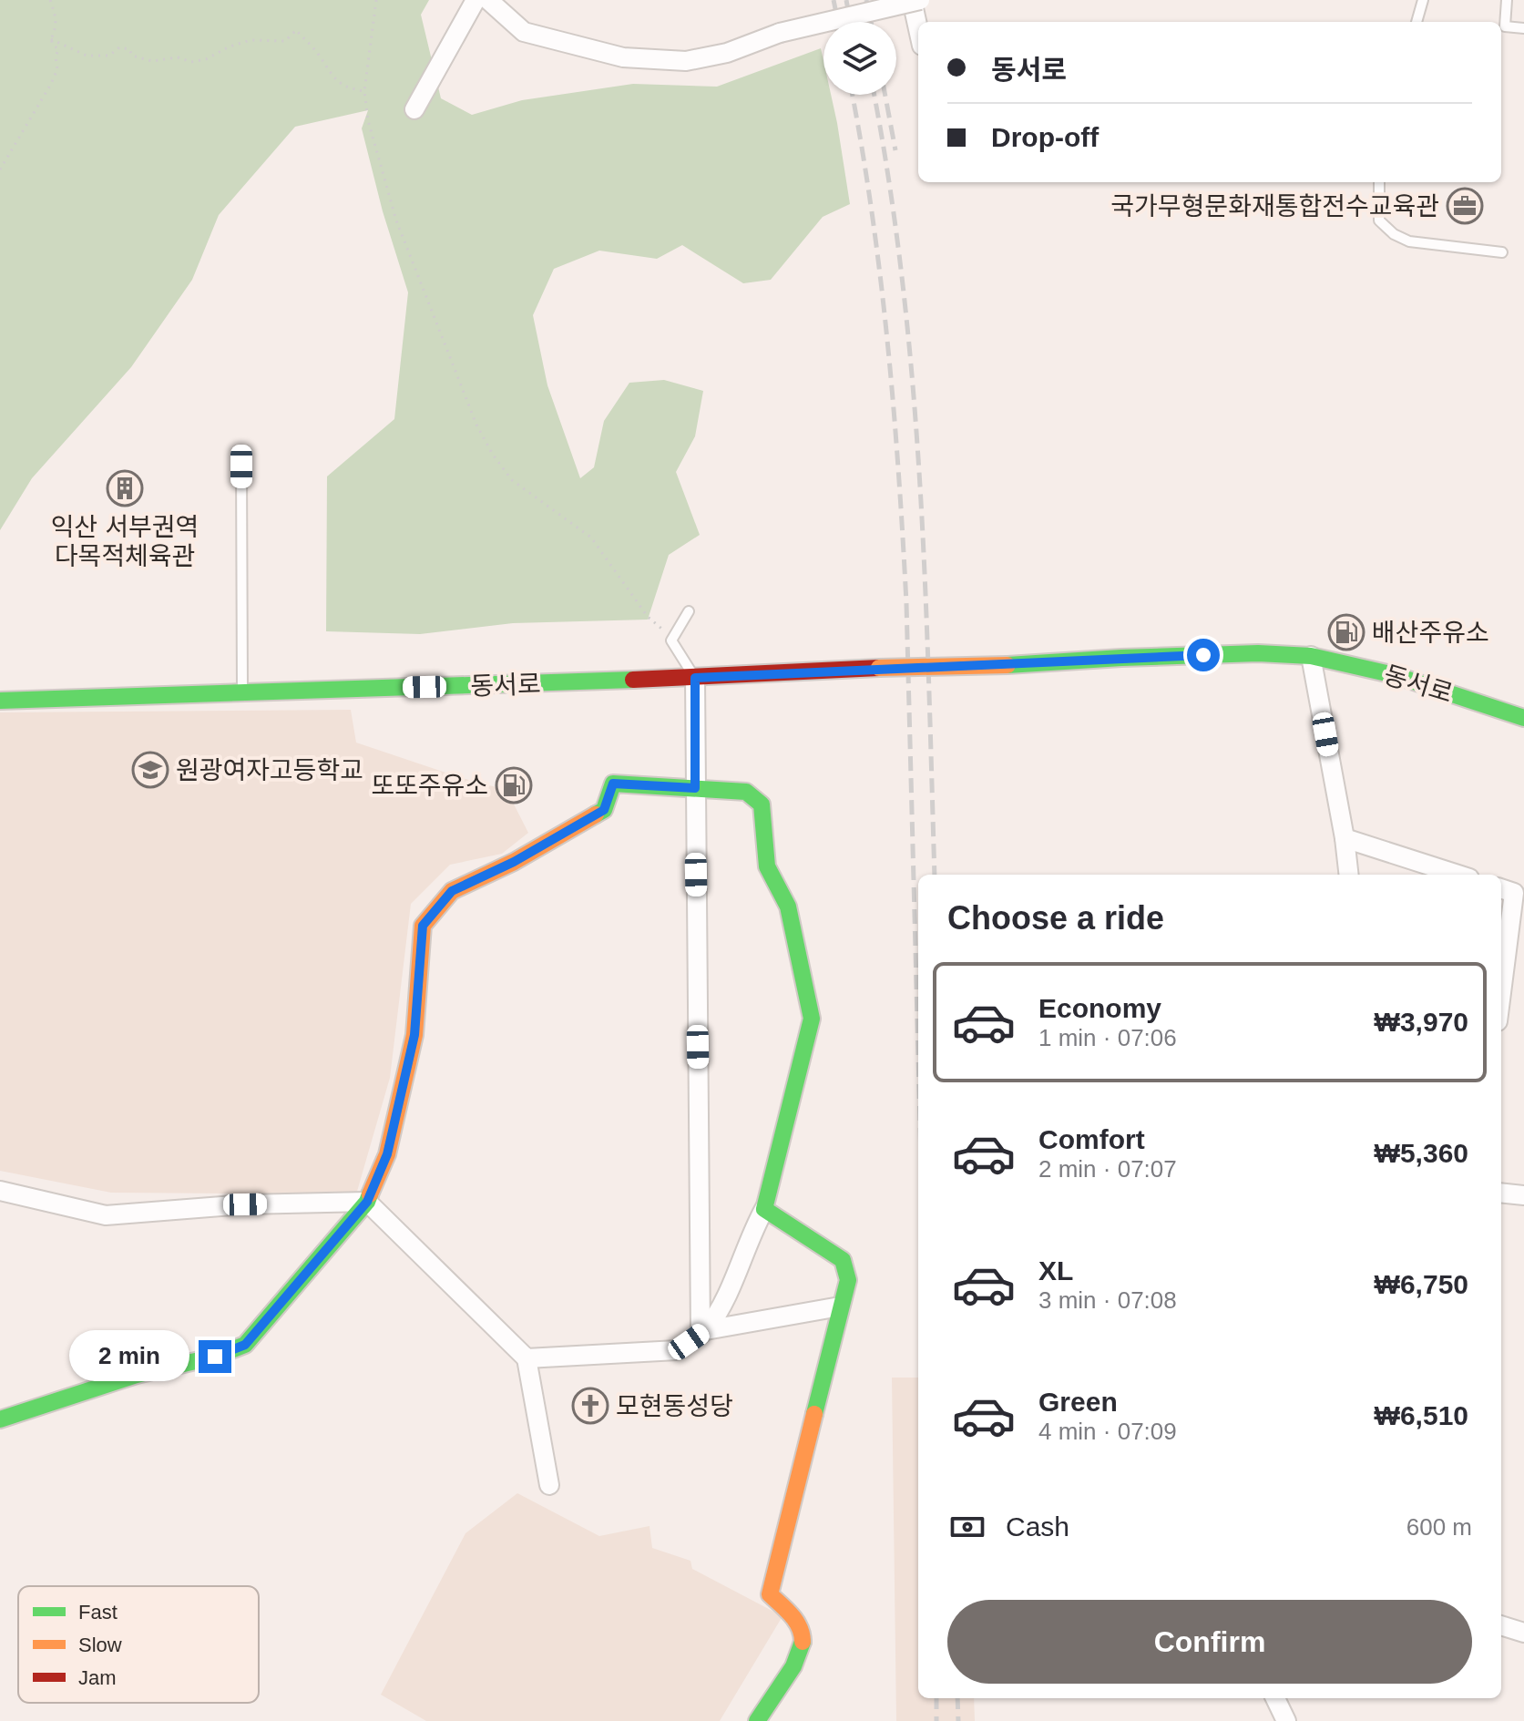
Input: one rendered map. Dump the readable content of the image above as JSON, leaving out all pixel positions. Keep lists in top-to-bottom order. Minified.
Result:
{"streets":{"street":["동서로"]},"places":{"office":["국가무형문화재통합전수교육관"],"building":["익산 서부권역 다목적체육관"],"fuel station":["배산주유소","또또주유소"],"school or university":["원광여자고등학교"],"church":["모현동성당"]},"legend":["Fast","Slow","Jam"],"page":{"banner":["동서로","Drop-off"],"heading":"Choose a ride","list":[{"name":"Economy","note":"1 min · 07:06","value":"₩3,970"},{"name":"Comfort","note":"2 min · 07:07","value":"₩5,360"},{"name":"XL","note":"3 min · 07:08","value":"₩6,750"},{"name":"Green","note":"4 min · 07:09","value":"₩6,510"}],"bubble":"2 min","pay":["Cash","600 m"],"buttons":"Confirm"}}
